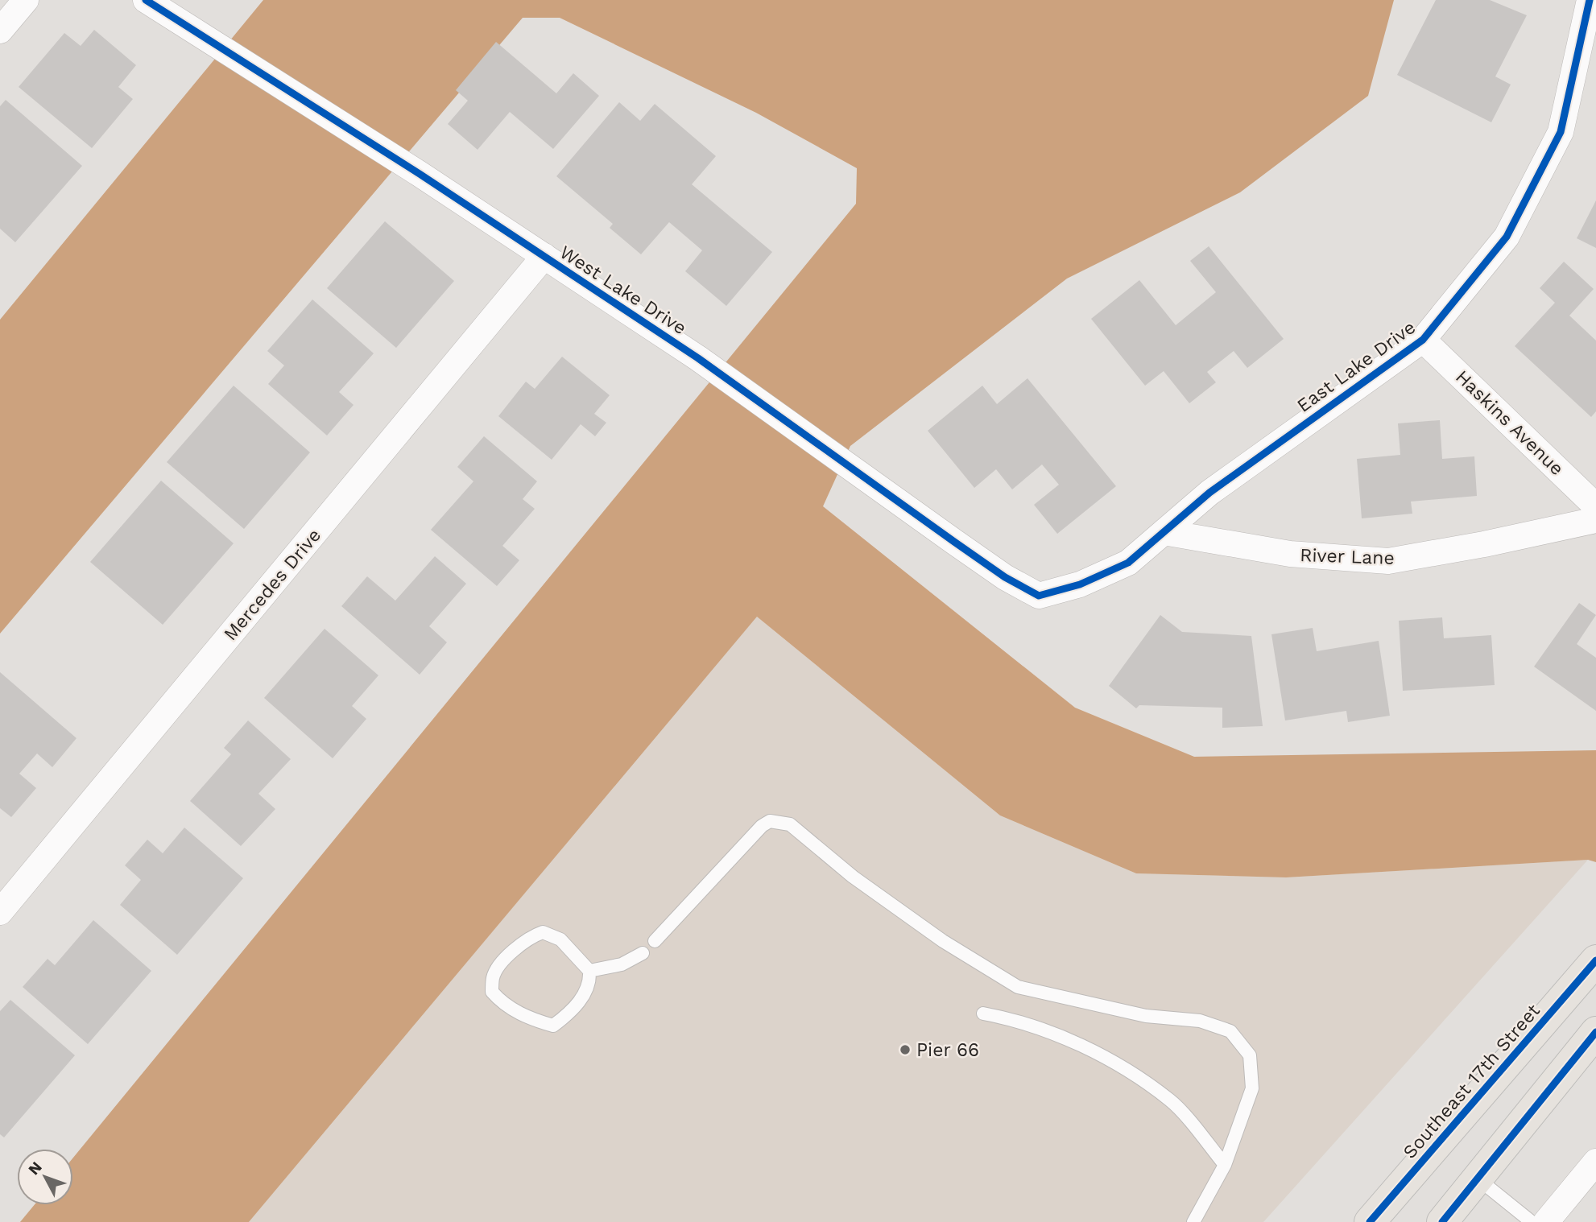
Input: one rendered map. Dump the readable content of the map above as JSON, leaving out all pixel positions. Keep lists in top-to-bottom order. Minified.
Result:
{"streets":{"main road":["Southeast 17th Street"],"street":["West Lake Drive","East Lake Drive","Haskins Avenue","River Lane","Mercedes Drive"]},"crossings":[["West Lake Drive","East Lake Drive"],["West Lake Drive","Mercedes Drive"],["East Lake Drive","Haskins Avenue"],["East Lake Drive","River Lane"]],"places":["Pier 66"],"north":"top left"}
